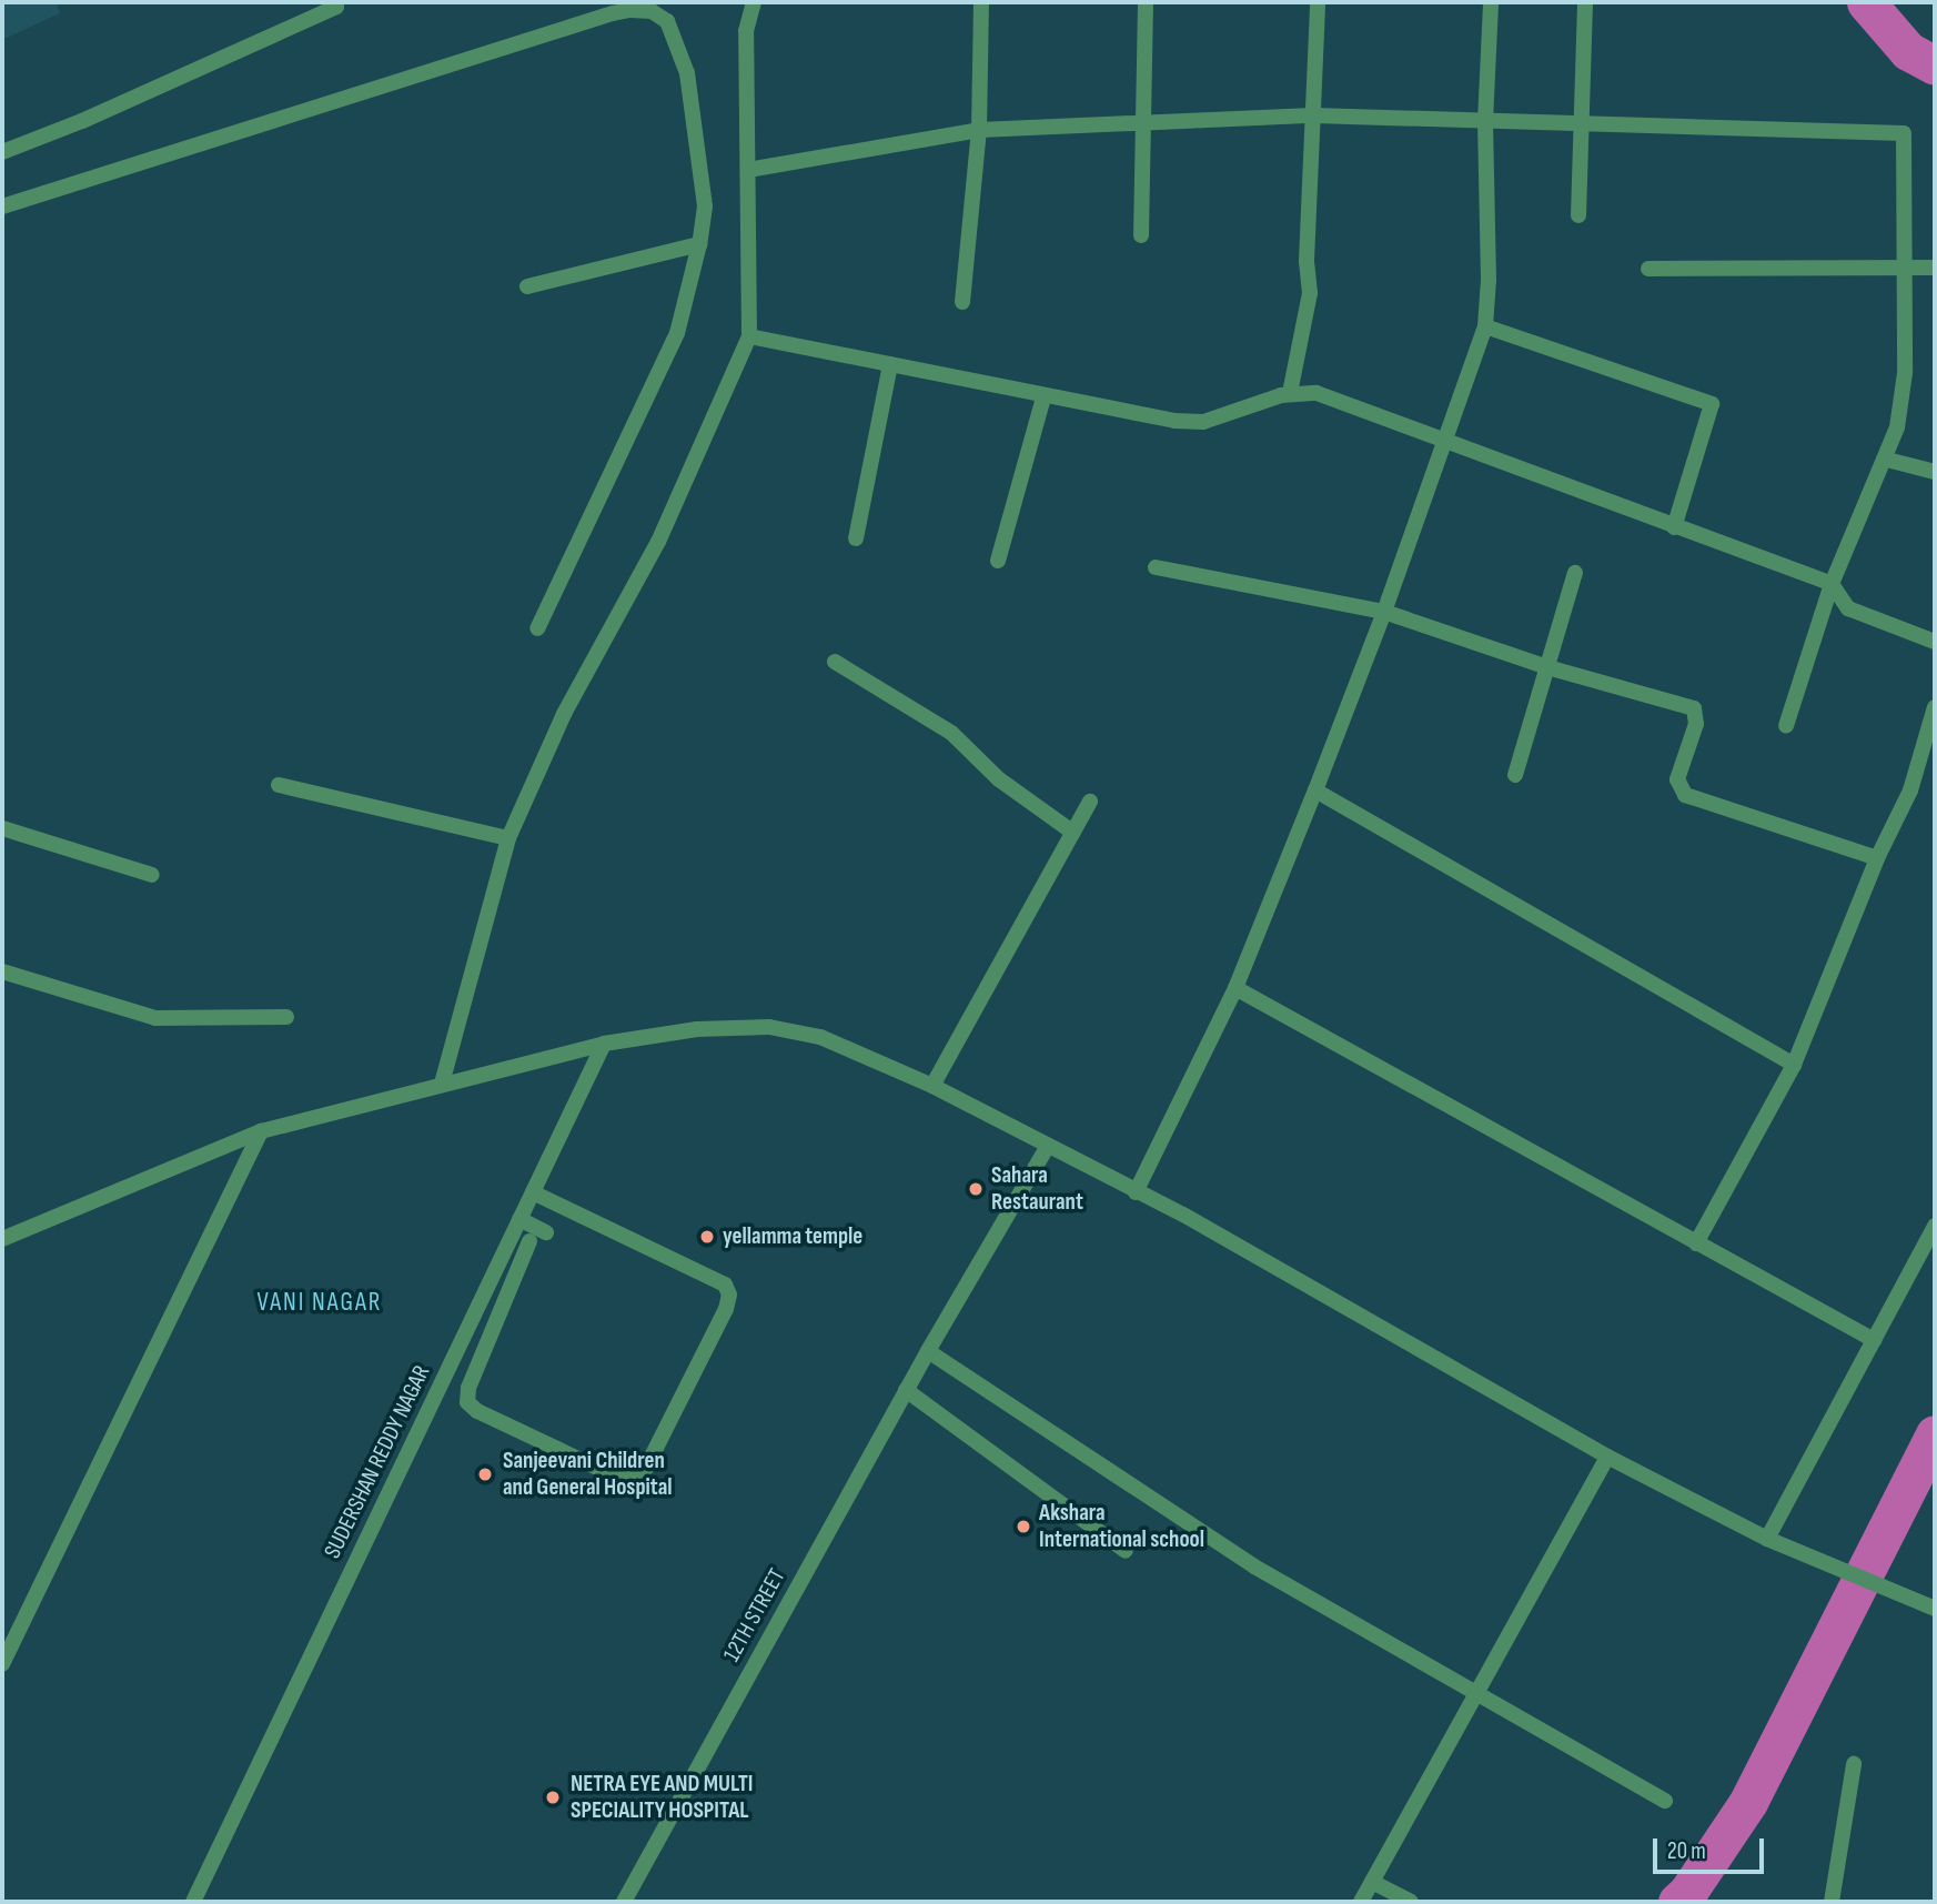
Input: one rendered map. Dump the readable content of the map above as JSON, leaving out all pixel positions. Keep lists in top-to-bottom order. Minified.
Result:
{"streets":{"street":["SUDERSHAN REDDY NAGAR","12TH STREET"]},"districts":["VANI NAGAR"],"places":["Sahara Restaurant","yellamma temple","Sanjeevani Children and General Hospital","Akshara International school","NETRA EYE AND MULTI SPECIALITY HOSPITAL"],"scale_bar":"20 m"}
